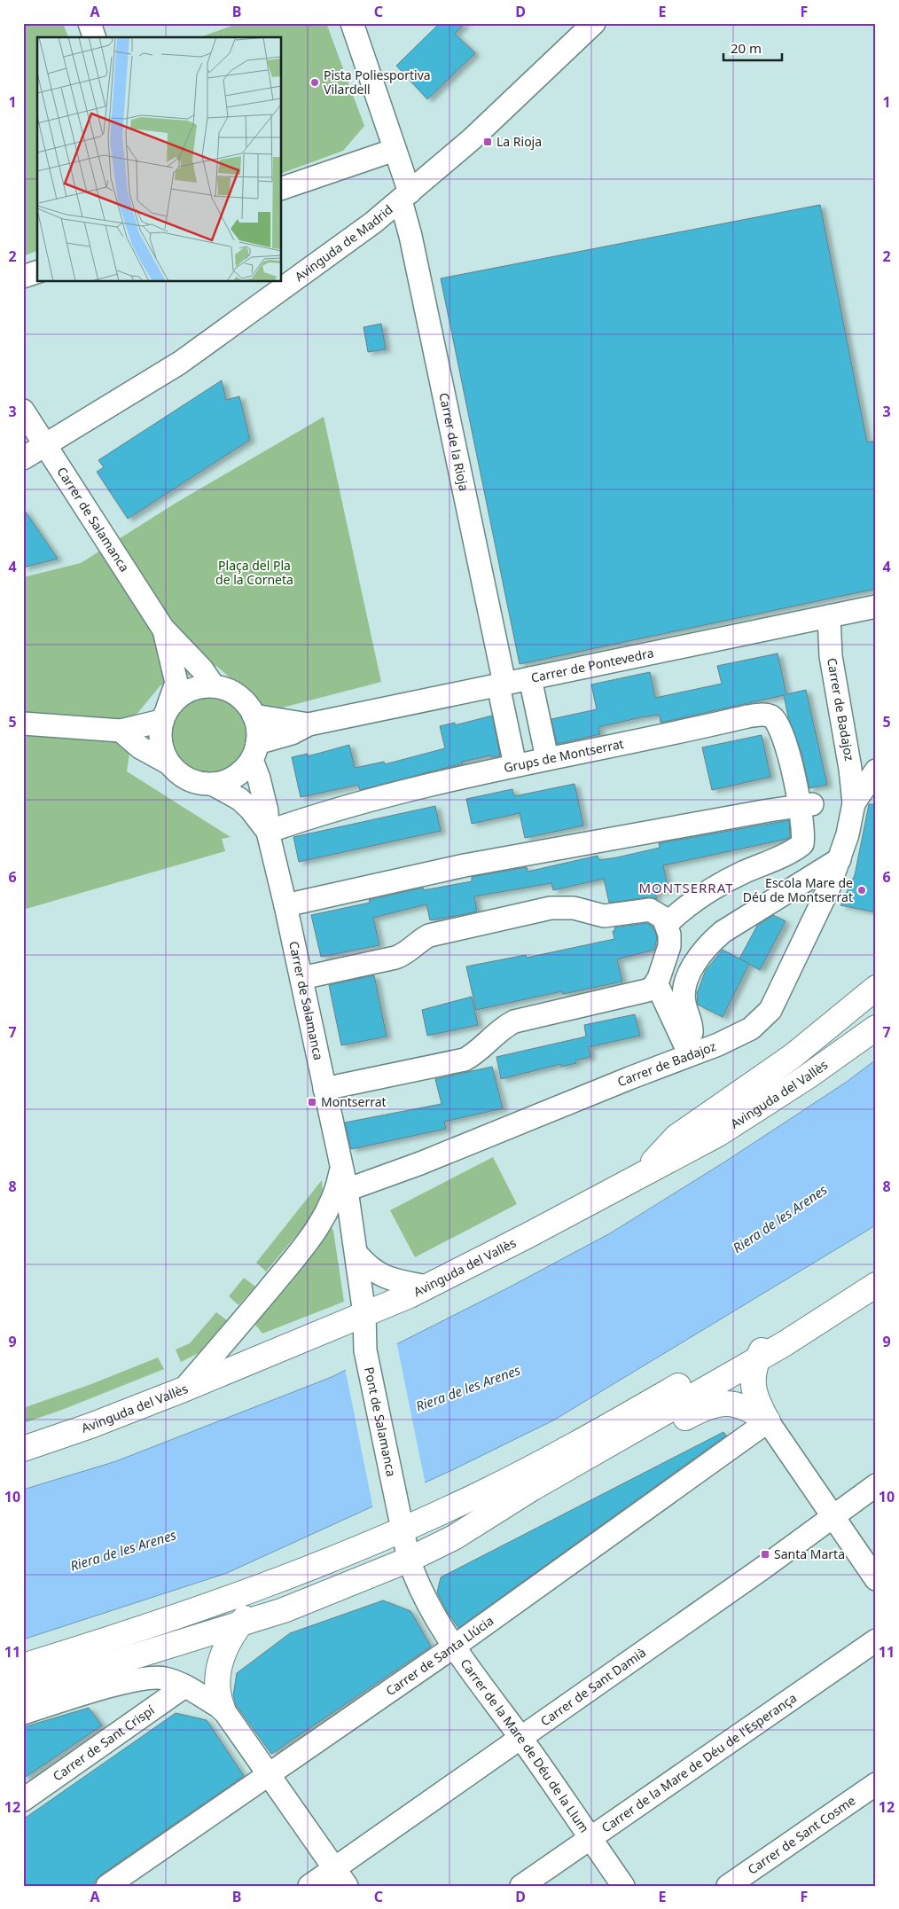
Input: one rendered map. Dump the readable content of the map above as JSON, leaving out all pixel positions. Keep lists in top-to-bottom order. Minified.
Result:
{"streets":{"main road":["Avinguda del Vallès"],"street":["Avinguda de Madrid","Carrer de la Rioja","Carrer de Salamanca","Carrer de Pontevedra","Carrer de Badajoz","Grups de Montserrat","Pont de Salamanca","Carrer de Santa Llúcia","Carrer de Sant Damià","Carrer de Sant Crispí","Carrer de la Mare de Déu de la Llum","Carrer de la Mare de Déu de l'Esperança","Carrer de Sant Cosme"]},"crossings":[["Avinguda de Madrid","Carrer de la Rioja"],["Avinguda de Madrid","Carrer de Salamanca"],["Carrer de la Rioja","Carrer de Pontevedra"],["Carrer de la Rioja","Grups de Montserrat"],["Carrer de Salamanca","Carrer de Pontevedra"],["Carrer de Salamanca","Carrer de Badajoz"],["Carrer de Salamanca","Grups de Montserrat"],["Carrer de Salamanca","Avinguda del Vallès"],["Carrer de Salamanca","Pont de Salamanca"],["Carrer de Pontevedra","Carrer de Badajoz"],["Avinguda del Vallès","Pont de Salamanca"],["Pont de Salamanca","Carrer de la Mare de Déu de la Llum"],["Carrer de Santa Llúcia","Carrer de la Mare de Déu de la Llum"],["Carrer de Sant Damià","Carrer de la Mare de Déu de la Llum"],["Carrer de la Mare de Déu de la Llum","Carrer de la Mare de Déu de l'Esperança"]],"districts":["MONTSERRAT"],"water":["Riera de les Arenes"],"parks":["Plaça del Pla de la Corneta"],"places":{"other":["Pista Poliesportiva Vilardell","Escola Mare de Déu de Montserrat"],"transit":["La Rioja","Montserrat","Santa Marta"]},"scale_bar":"20 m","grid":{"columns":["A","B","C","D","E","F"],"rows":["1","2","3","4","5","6","7","8","9","10","11","12"]}}
